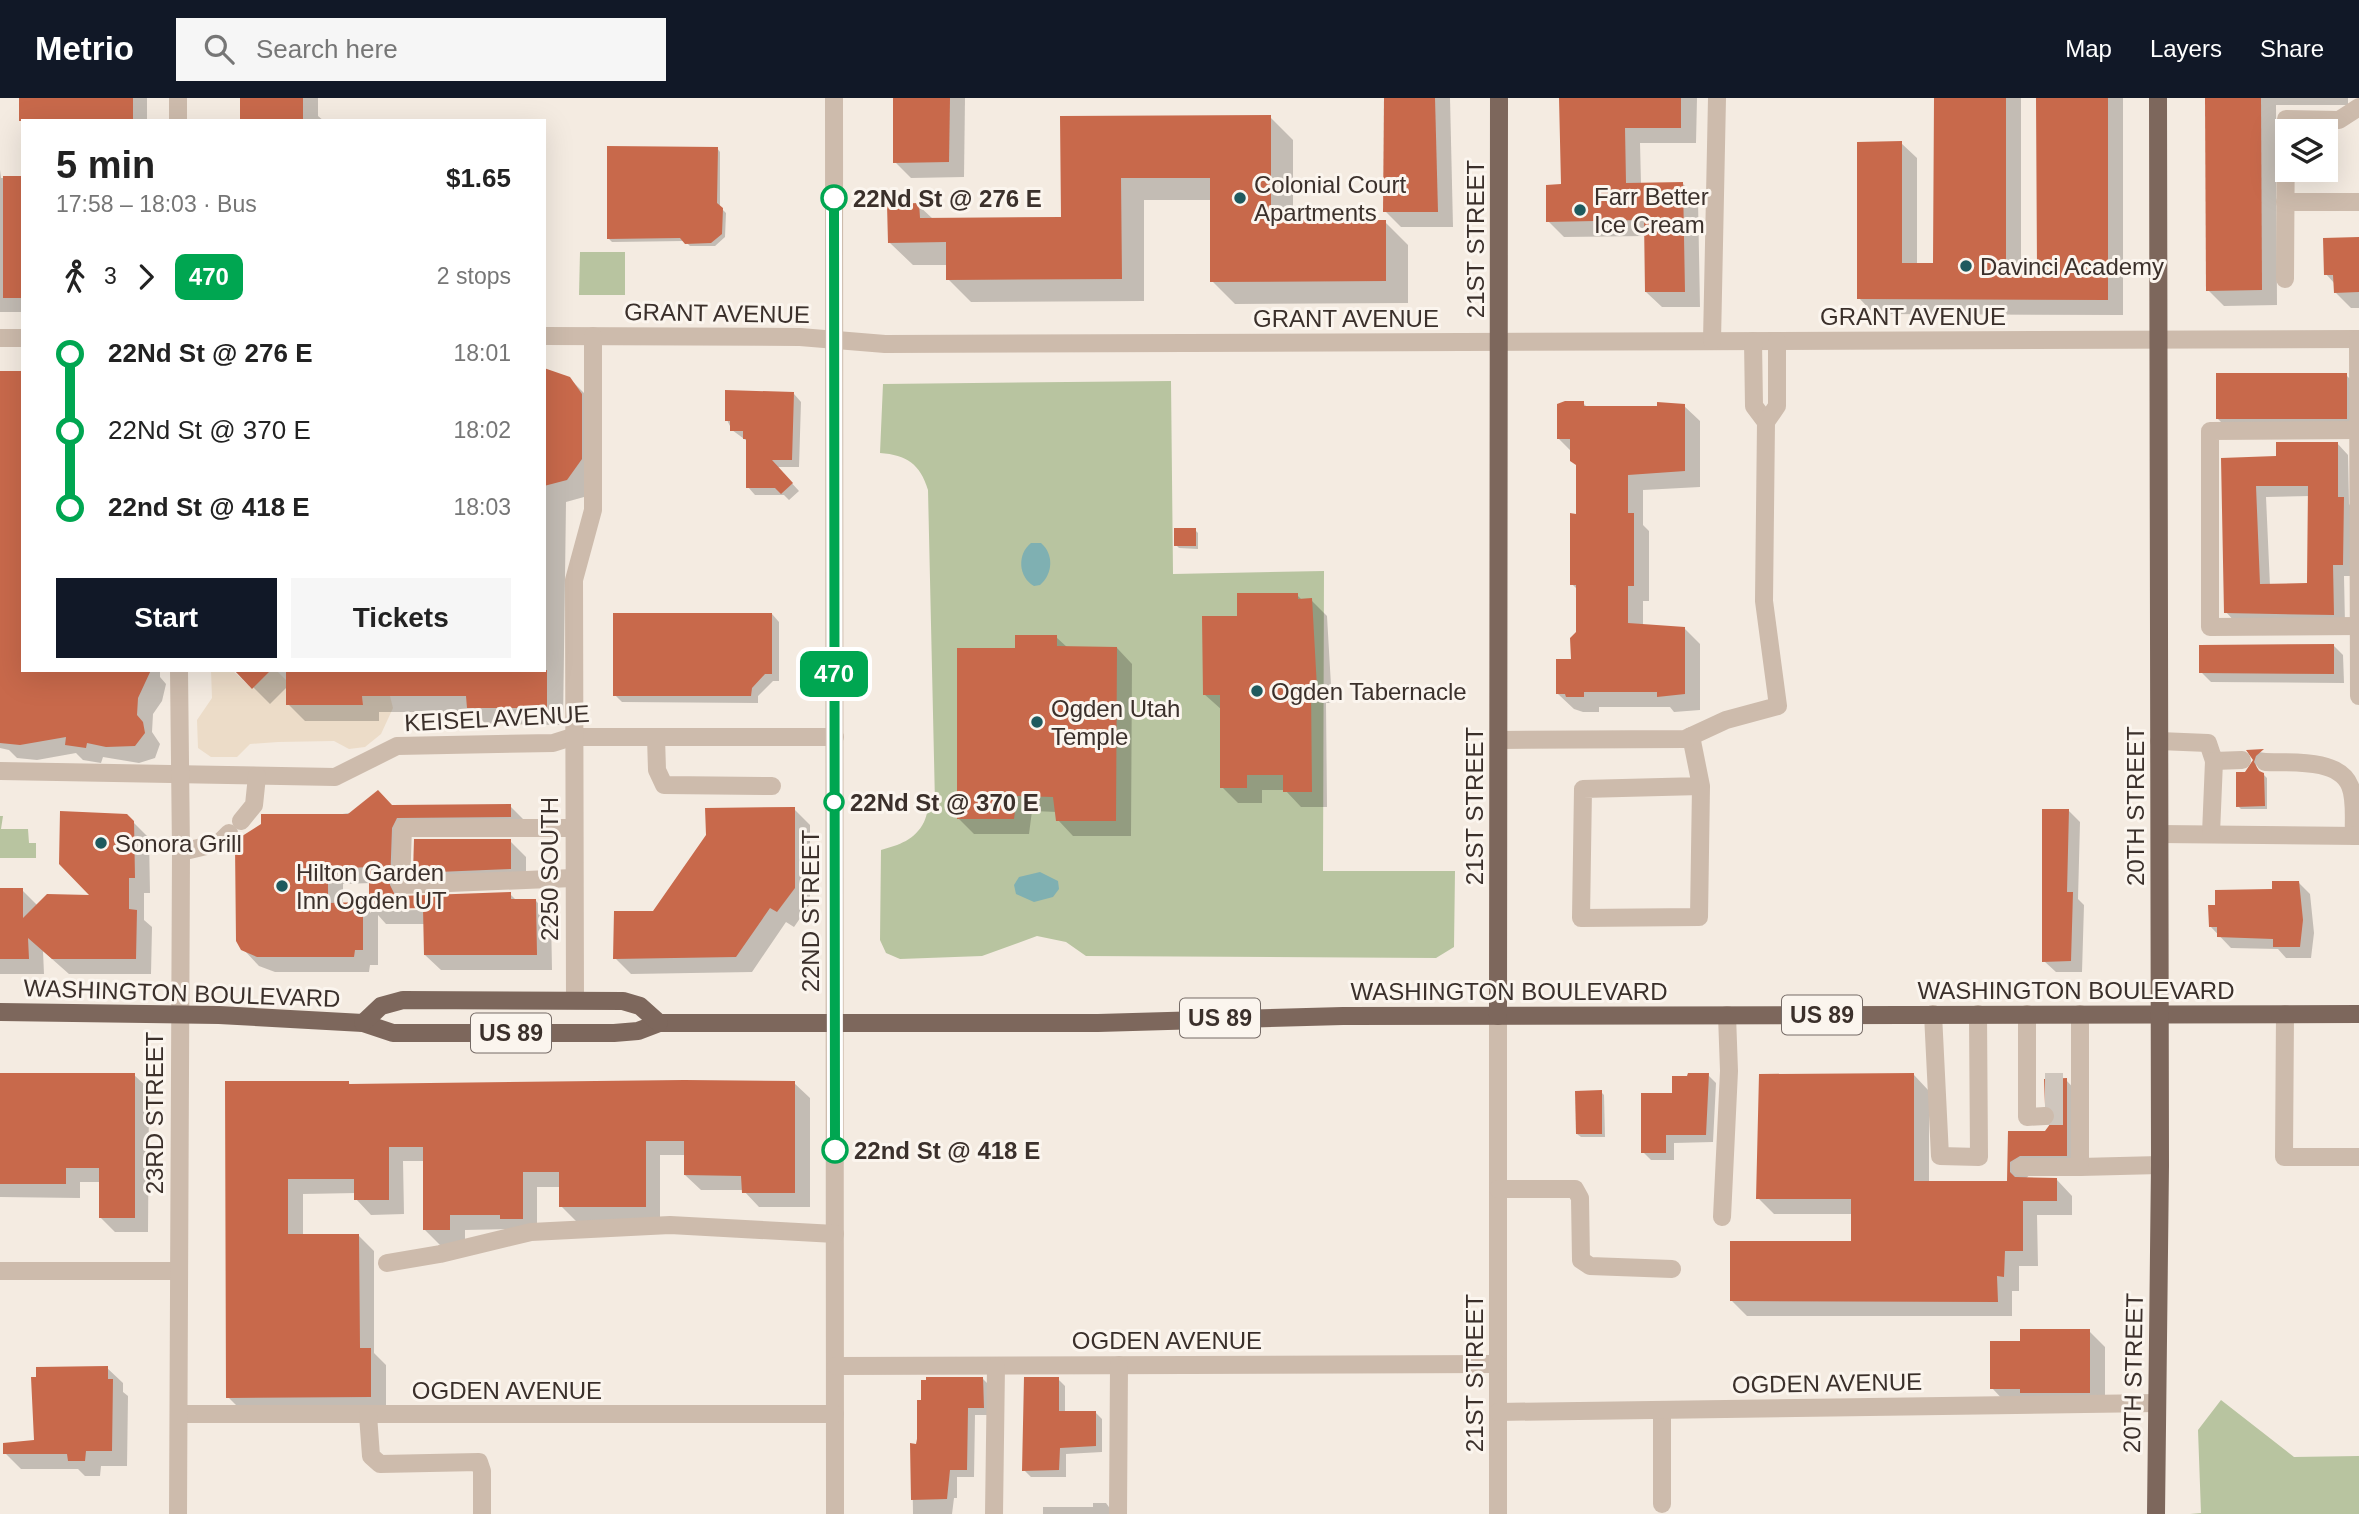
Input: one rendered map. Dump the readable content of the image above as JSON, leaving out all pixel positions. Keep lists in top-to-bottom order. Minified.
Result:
{"streets":{"main road":["21ST STREET","20TH STREET","WASHINGTON BOULEVARD","US 89"],"street":["GRANT AVENUE","KEISEL AVENUE","2250 SOUTH","22ND STREET","23RD STREET","OGDEN AVENUE"]},"crossings":[["21ST STREET","GRANT AVENUE"],["21ST STREET","WASHINGTON BOULEVARD"],["21ST STREET","OGDEN AVENUE"],["GRANT AVENUE","20TH STREET"],["GRANT AVENUE","2250 SOUTH"],["GRANT AVENUE","22ND STREET"],["KEISEL AVENUE","2250 SOUTH"],["KEISEL AVENUE","22ND STREET"],["KEISEL AVENUE","23RD STREET"],["20TH STREET","WASHINGTON BOULEVARD"],["20TH STREET","OGDEN AVENUE"],["2250 SOUTH","WASHINGTON BOULEVARD"],["22ND STREET","WASHINGTON BOULEVARD"],["22ND STREET","OGDEN AVENUE"],["WASHINGTON BOULEVARD","23RD STREET"],["23RD STREET","OGDEN AVENUE"]],"places":["22Nd St @ 276 E","Colonial Court Apartments","Farr Better Ice Cream","Davinci Academy","Ogden Tabernacle","Ogden Utah Temple","22Nd St @ 370 E","Sonora Grill","Hilton Garden Inn Ogden UT","22nd St @ 418 E"],"lines":["bus line 470"],"page":{"header":"Metrio","search":"Search here","nav":["Map","Layers","Share"],"on_map":"470","heading":["5 min","17:58 – 18:03 · Bus","$1.65"],"legs":["3","470","2 stops"],"list":[{"name":"22Nd St @ 276 E","value":"18:01"},{"name":"22Nd St @ 370 E","value":"18:02"},{"name":"22nd St @ 418 E","value":"18:03"}],"buttons":["Start","Tickets"]}}
